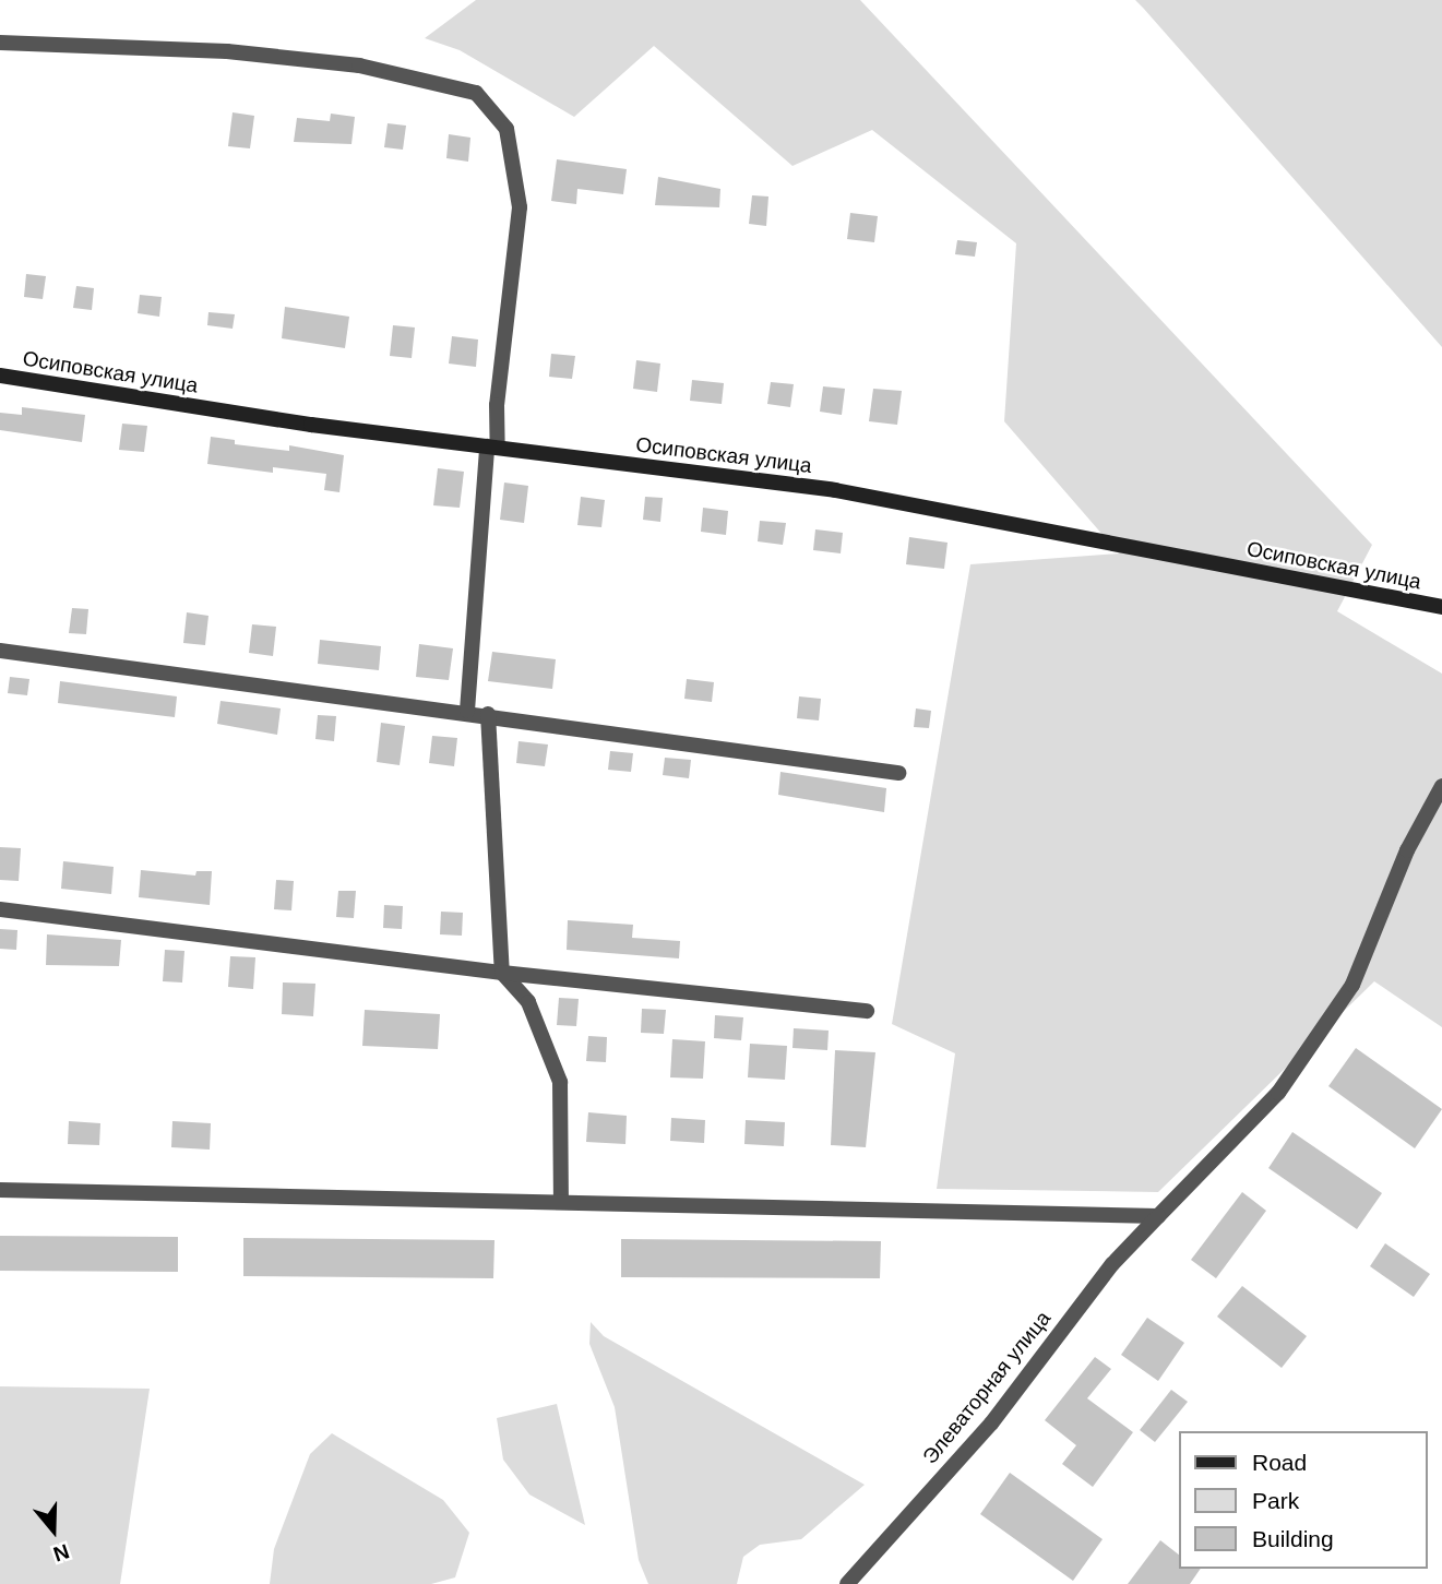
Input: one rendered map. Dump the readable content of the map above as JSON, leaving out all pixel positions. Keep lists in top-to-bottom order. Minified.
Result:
{"streets":{"street":["Осиповская улица","Элеваторная улица"]},"legend":["Road","Park","Building"],"north":"bottom"}
